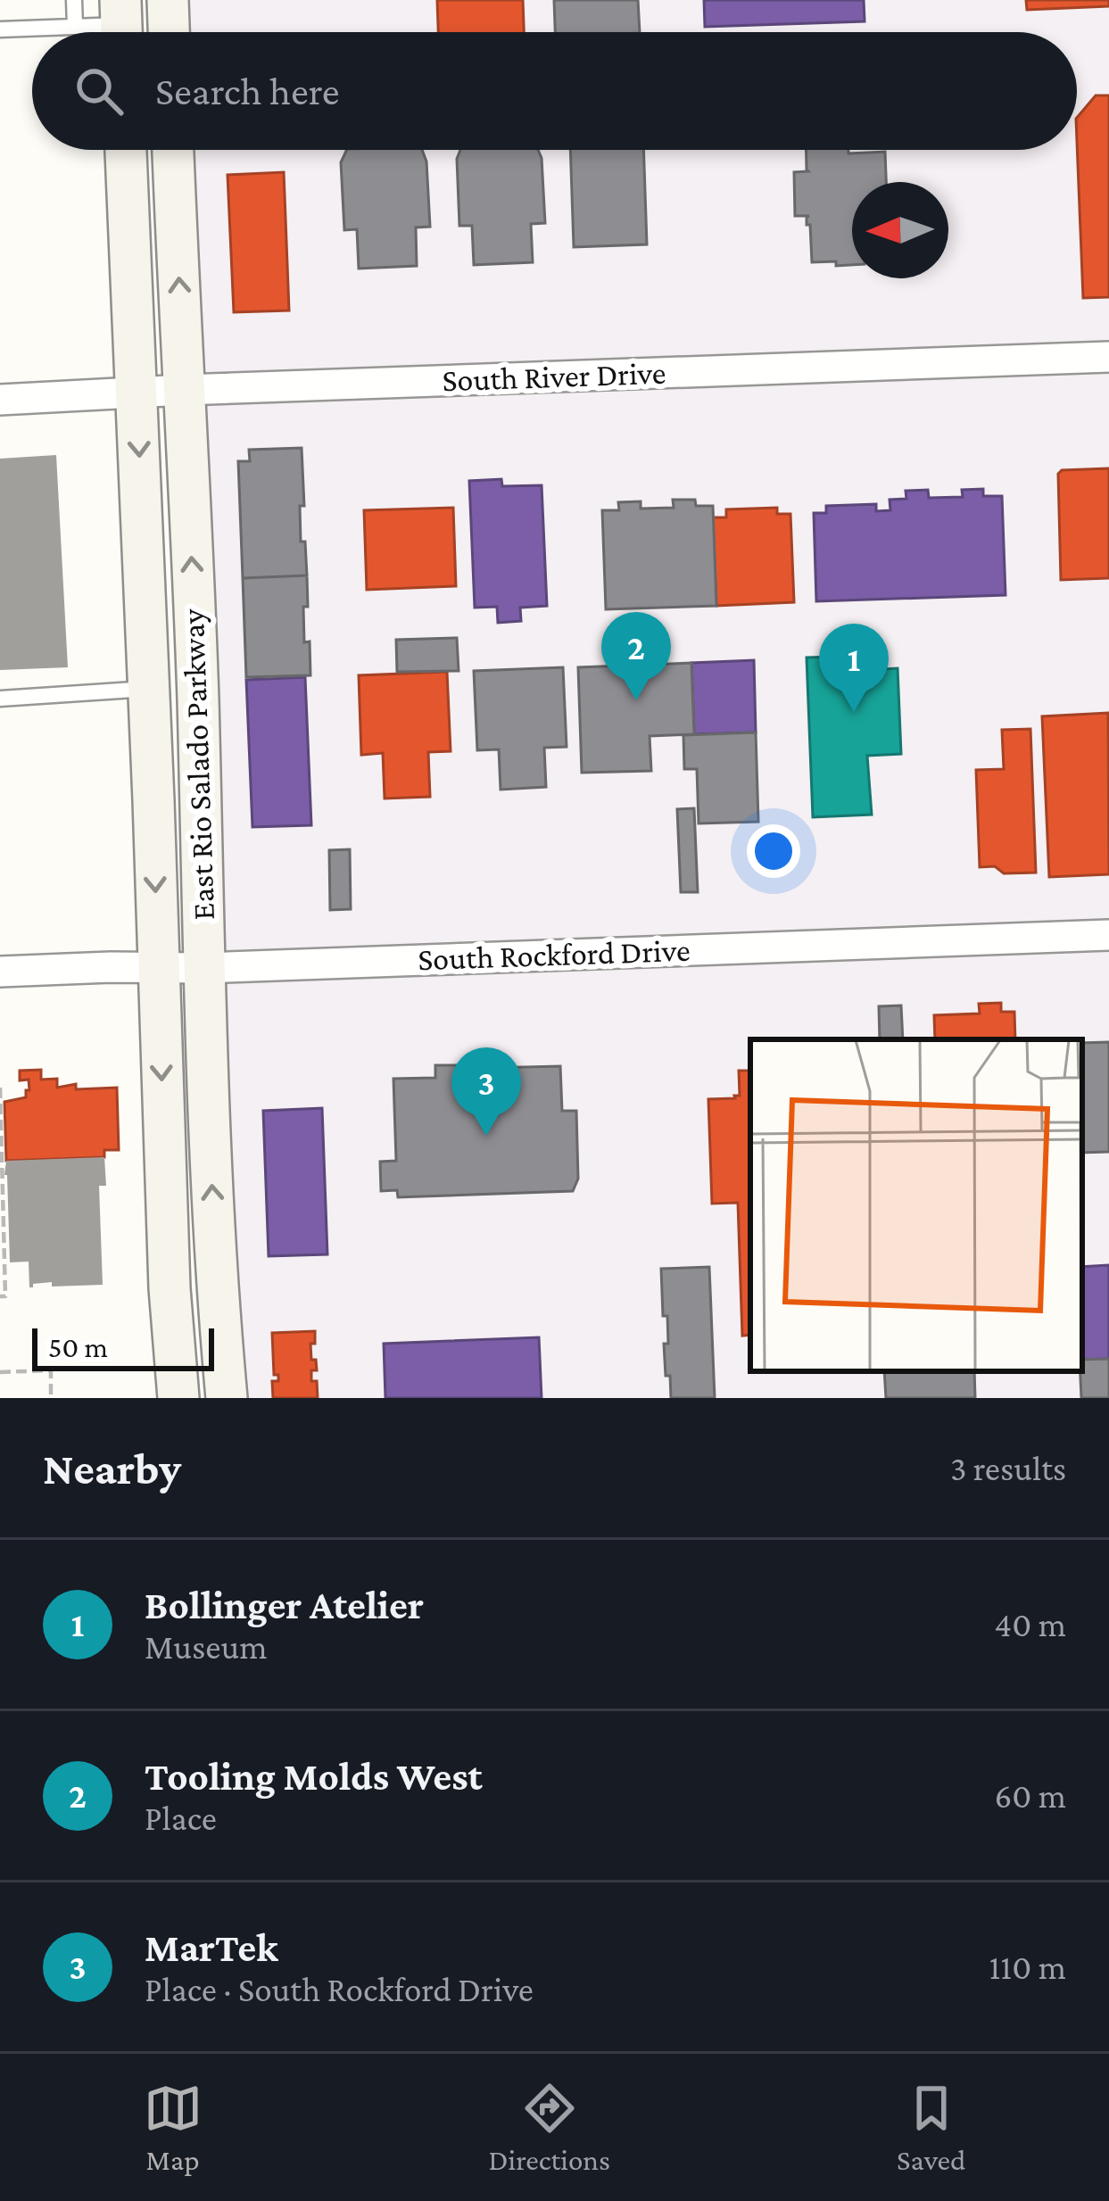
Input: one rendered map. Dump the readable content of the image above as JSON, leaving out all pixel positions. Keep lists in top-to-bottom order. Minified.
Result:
{"streets":{"main road":["East Rio Salado Parkway"],"street":["South River Drive","South Rockford Drive"]},"crossings":[["South River Drive","East Rio Salado Parkway"],["East Rio Salado Parkway","South Rockford Drive"]],"scale_bar":"50 m","north":"left","page":{"search":"Search here","pins":["2","1","3"],"scale":"50 m","heading":["Nearby","3 results"],"list":[{"mark":"1","name":"Bollinger Atelier","note":"Museum","value":"40 m"},{"mark":"2","name":"Tooling Molds West","note":"Place","value":"60 m"},{"mark":"3","name":"MarTek","note":"Place · South Rockford Drive","value":"110 m"}],"nav":["Map","Directions","Saved"]}}
